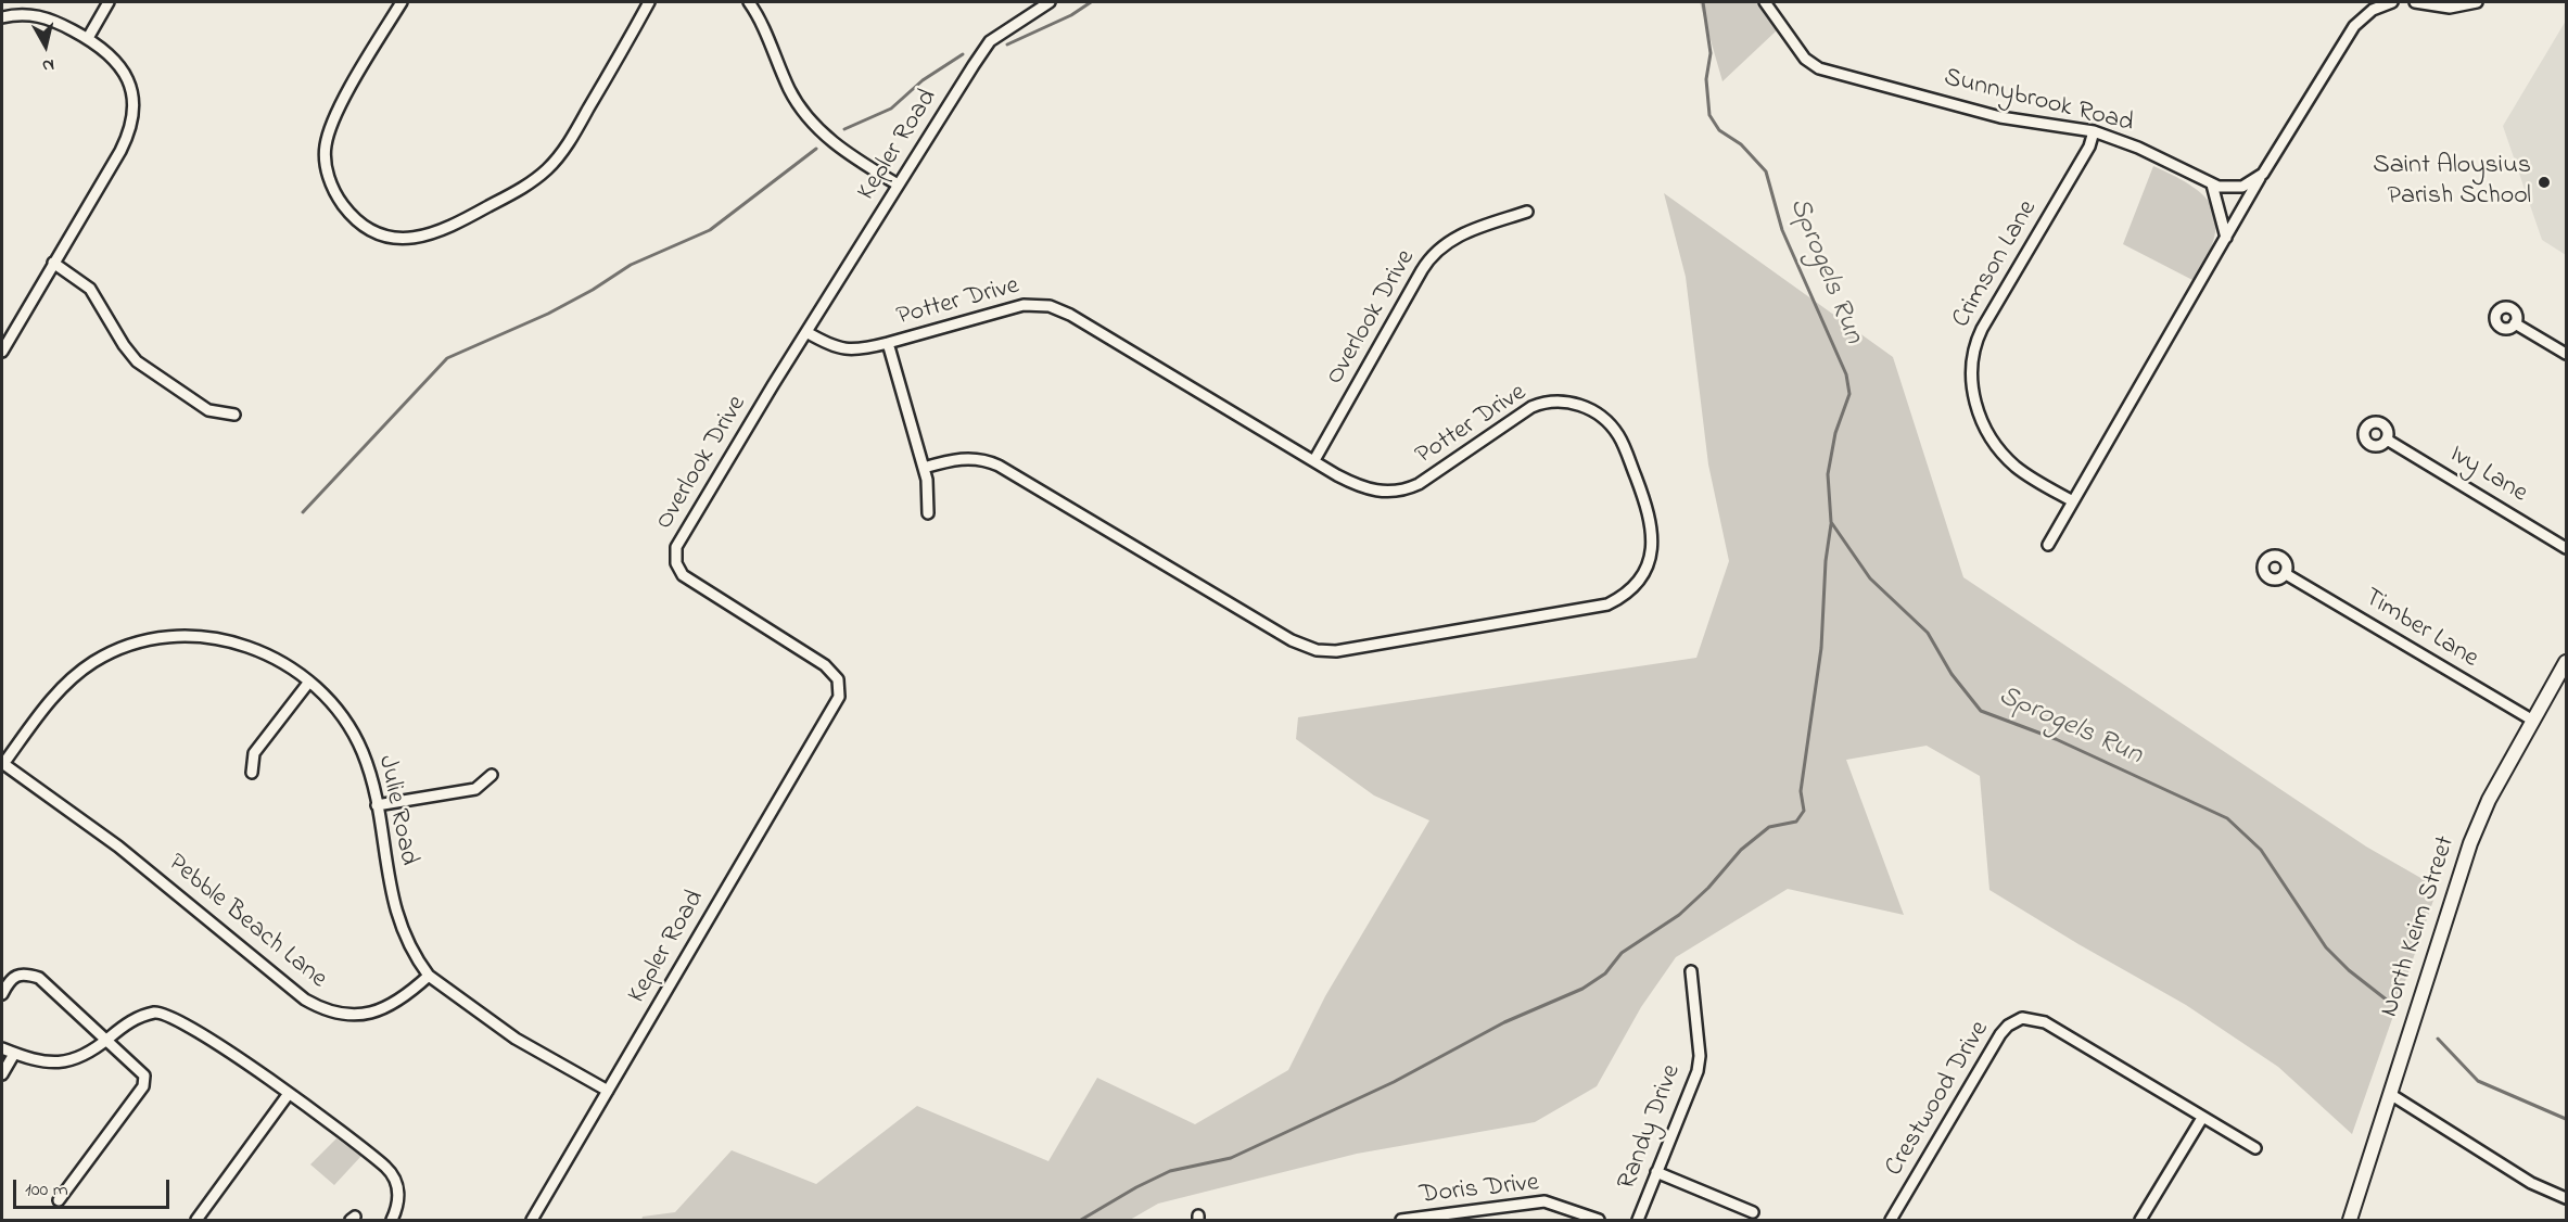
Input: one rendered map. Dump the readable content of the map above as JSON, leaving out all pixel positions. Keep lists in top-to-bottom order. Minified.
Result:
{"streets":{"street":["Sunnybrook Road","Kepler Road","Crimson Lane","Potter Drive","Overlook Drive","Ivy Lane","Timber Lane","Julie Road","Pebble Beach Lane","North Keim Street","Crestwood Drive","Randy Drive","Doris Drive"]},"crossings":[["Sunnybrook Road","Crimson Lane"],["Kepler Road","Potter Drive"],["Kepler Road","Overlook Drive"],["Potter Drive","Overlook Drive"],["Timber Lane","North Keim Street"],["Julie Road","Pebble Beach Lane"]],"water":["Sprogels Run"],"places":["Saint Aloysius Parish School"],"scale_bar":"100 m","north":"bottom"}
